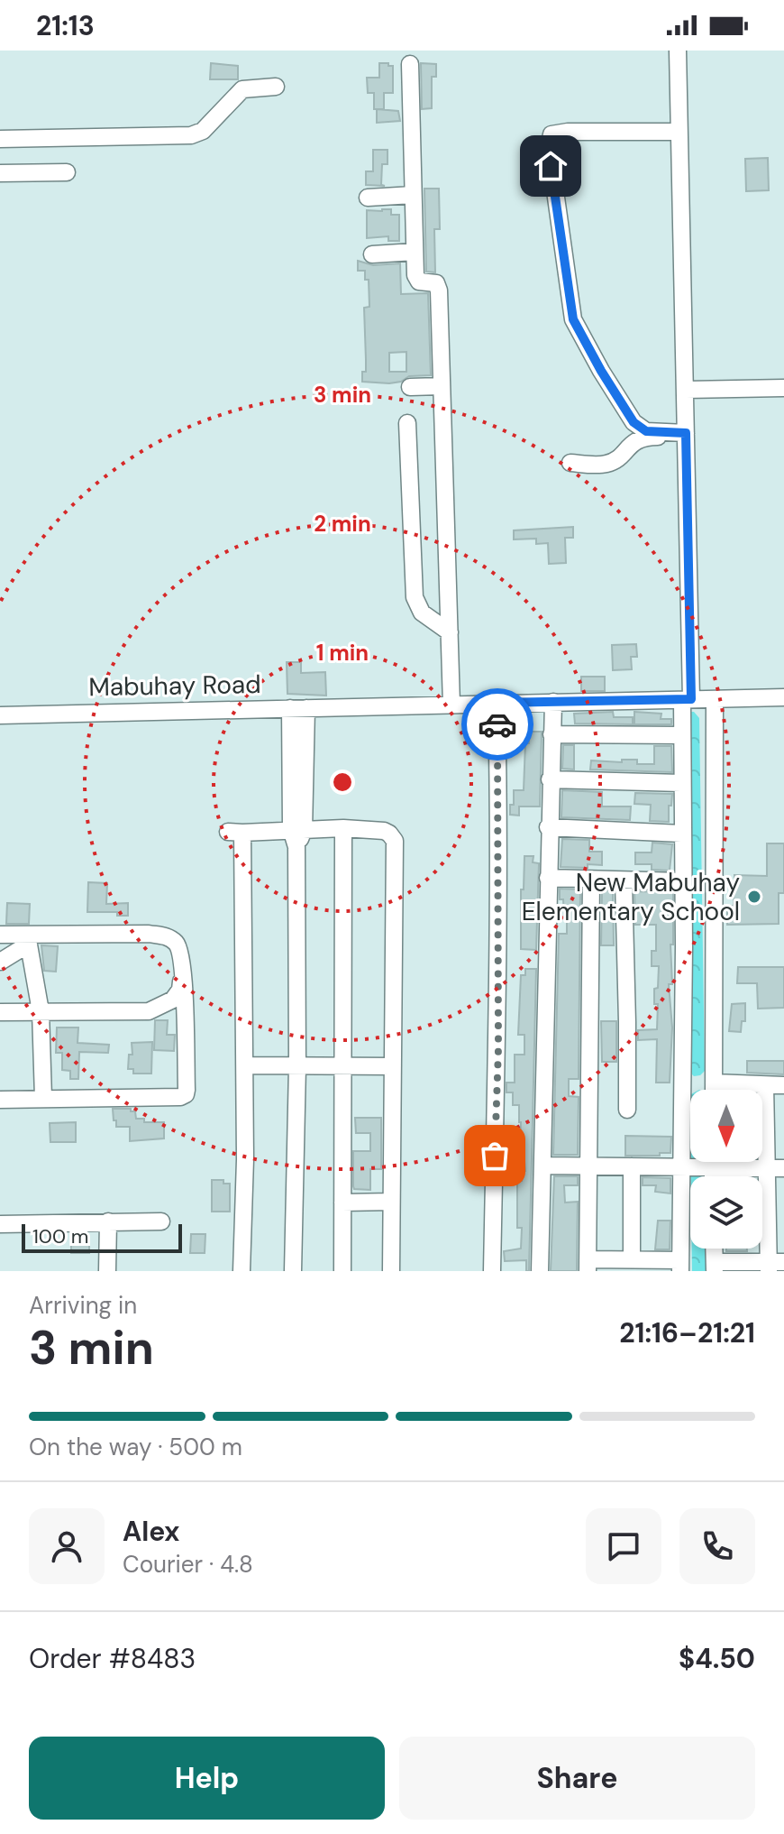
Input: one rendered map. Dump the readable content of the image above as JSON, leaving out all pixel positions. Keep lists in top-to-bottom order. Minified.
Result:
{"streets":{"street":["Mabuhay Road"]},"places":["New Mabuhay Elementary School"],"scale_bar":"100 m","north":"bottom","page":{"status":"21:13","scale":"100 m","heading":["3 min","Arriving in","21:16–21:21"],"panel":["Alex","Courier · 4.8","Order #8483","$4.50"],"bar":"On the way · 500 m","buttons":["Help","Share"]},"rings":["3 min","2 min","1 min"]}
